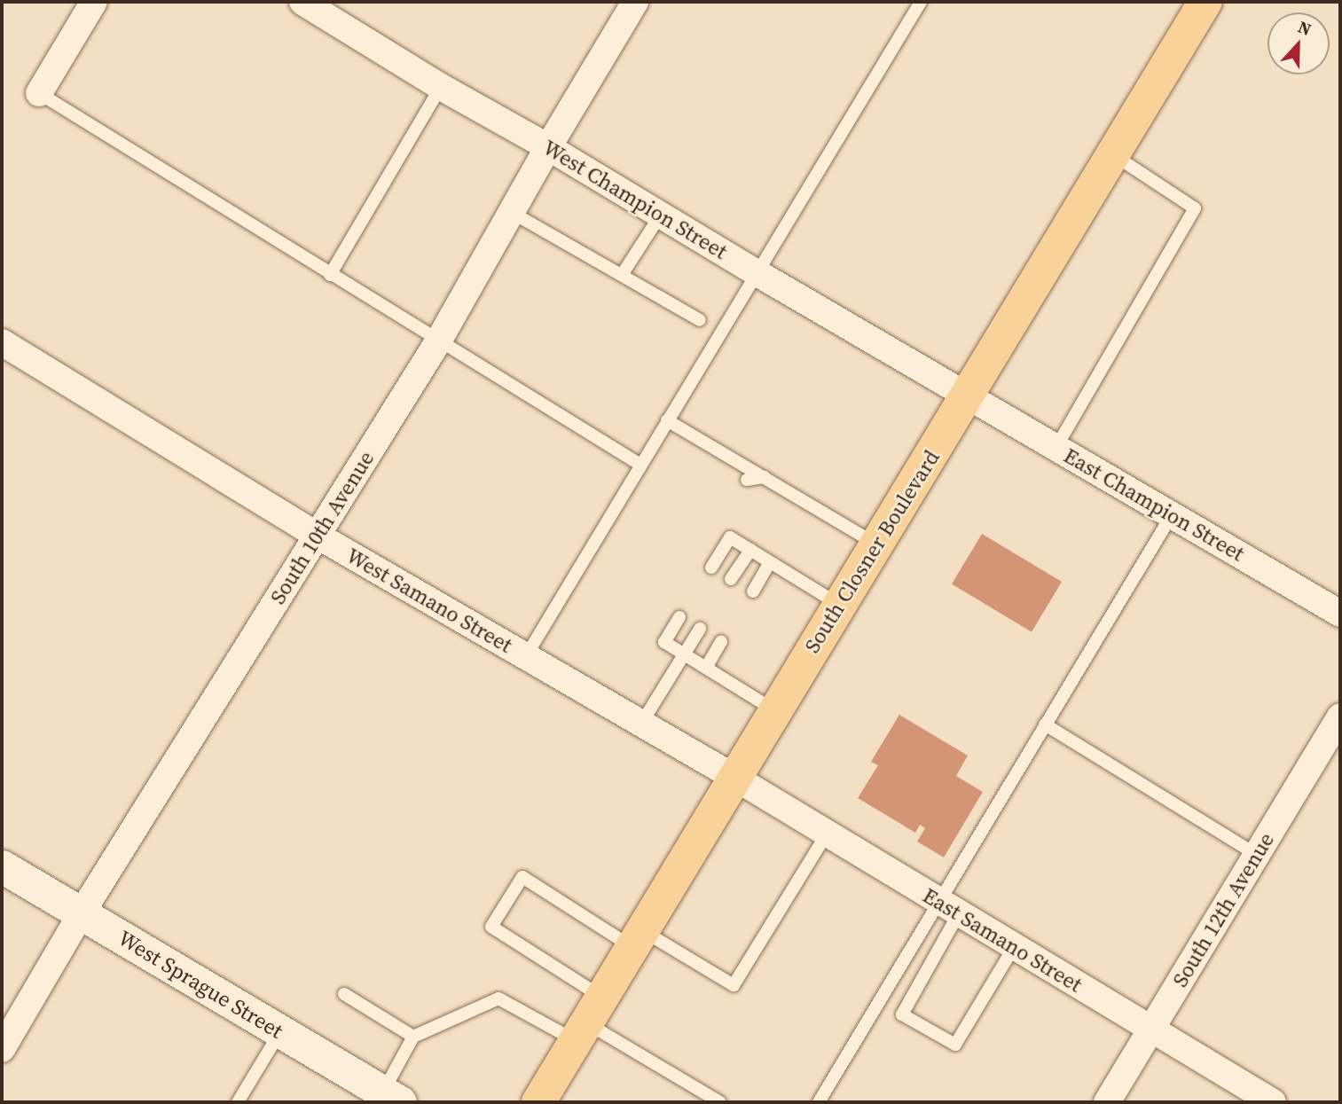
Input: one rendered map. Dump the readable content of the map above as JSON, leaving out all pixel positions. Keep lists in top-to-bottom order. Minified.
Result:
{"streets":{"main road":["South Closner Boulevard"],"street":["West Champion Street","East Champion Street","South 10th Avenue","West Samano Street","South 12th Avenue","East Samano Street","West Sprague Street"]},"crossings":[["West Champion Street","East Champion Street"],["West Champion Street","South 10th Avenue"],["West Champion Street","South Closner Boulevard"],["East Champion Street","South Closner Boulevard"],["South 10th Avenue","West Samano Street"],["South 10th Avenue","West Sprague Street"],["South Closner Boulevard","West Samano Street"],["South Closner Boulevard","East Samano Street"],["West Samano Street","East Samano Street"],["South 12th Avenue","East Samano Street"]],"north":"top"}
